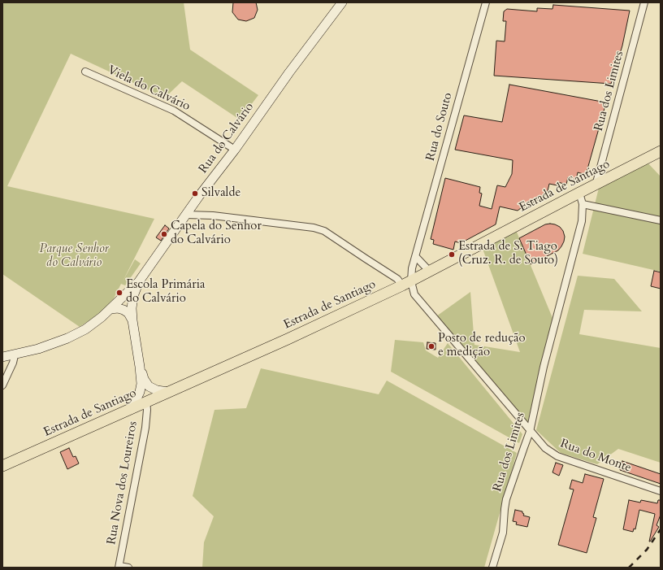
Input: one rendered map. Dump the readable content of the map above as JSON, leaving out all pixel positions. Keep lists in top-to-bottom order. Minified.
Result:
{"streets":{"main road":["Rua do Calvário","Estrada de Santiago"],"street":["Viela do Calvário","Rua dos Limites","Rua do Souto","Rua do Monte","Rua Nova dos Loureiros"]},"crossings":[["Viela do Calvário","Rua do Calvário"],["Rua dos Limites","Estrada de Santiago"],["Rua dos Limites","Rua do Monte"],["Rua do Souto","Estrada de Santiago"],["Rua do Souto","Rua do Monte"],["Estrada de Santiago","Rua do Monte"],["Estrada de Santiago","Rua Nova dos Loureiros"]],"parks":["Parque Senhor do Calvário"],"places":["Silvalde","Capela do Senhor do Calvário","Estrada de S. Tiago (Cruz. R. de Souto)","Escola Primária do Calvário","Posto de redução e medição"]}
